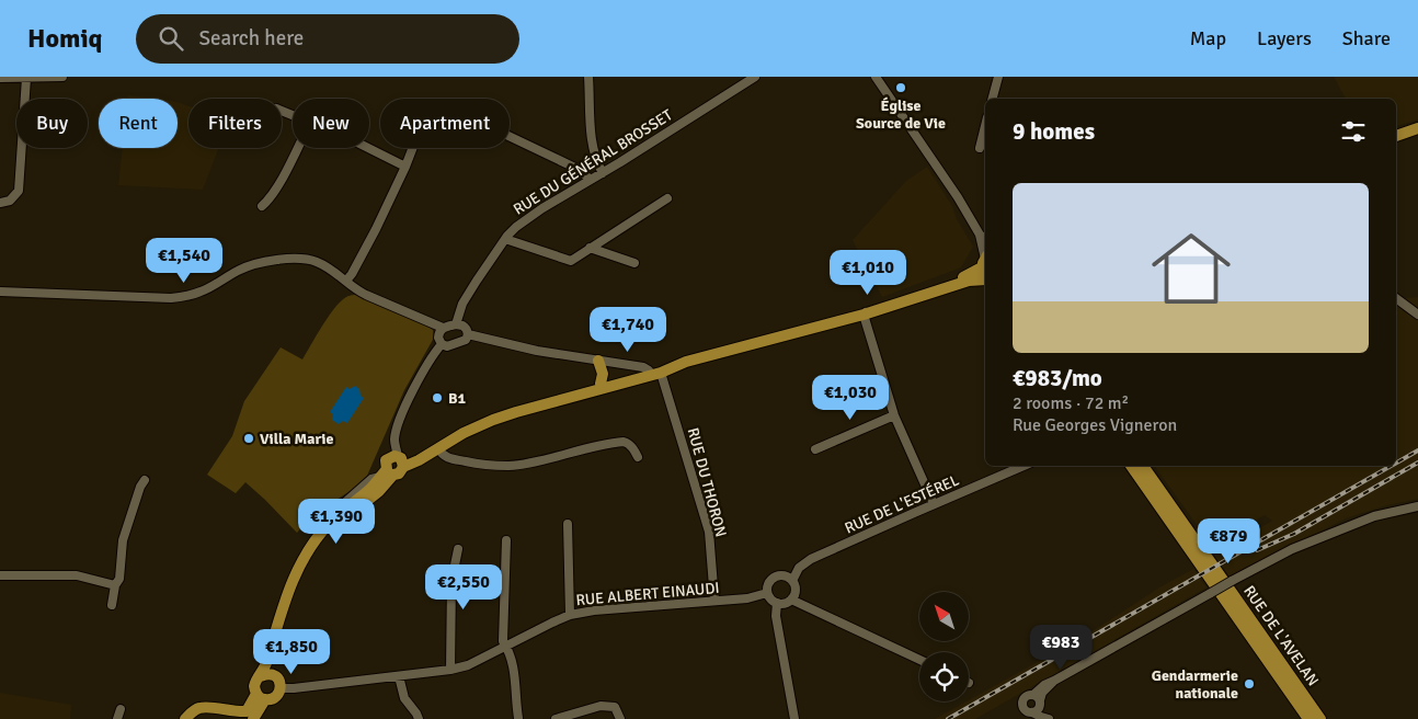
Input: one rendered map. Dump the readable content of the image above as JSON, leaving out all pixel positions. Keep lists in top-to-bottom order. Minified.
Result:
{"streets":{"main road":["RUE DE L'AVELAN"],"street":["RUE DU GÉNÉRAL BROSSET","RUE DU THORON","RUE DE L'ESTÉREL","RUE ALBERT EINAUDI"]},"crossings":[["RUE DU THORON","RUE ALBERT EINAUDI"],["RUE DE L'ESTÉREL","RUE ALBERT EINAUDI"]],"places":["Église Source de Vie","B1","Villa Marie","Gendarmerie nationale"],"north":"top left","page":{"header":"Homiq","search":"Search here","nav":["Map","Layers","Share"],"chip":["Buy","Rent","Filters","New","Apartment"],"heading":"9 homes","list":[{"name":"€983/mo","note":"2 rooms · 72 m² · Rue Georges Vigneron"}],"price":["€1,540","€1,010","€1,740","€1,030","€1,390","€879","€2,550","€983","€1,850"]}}
